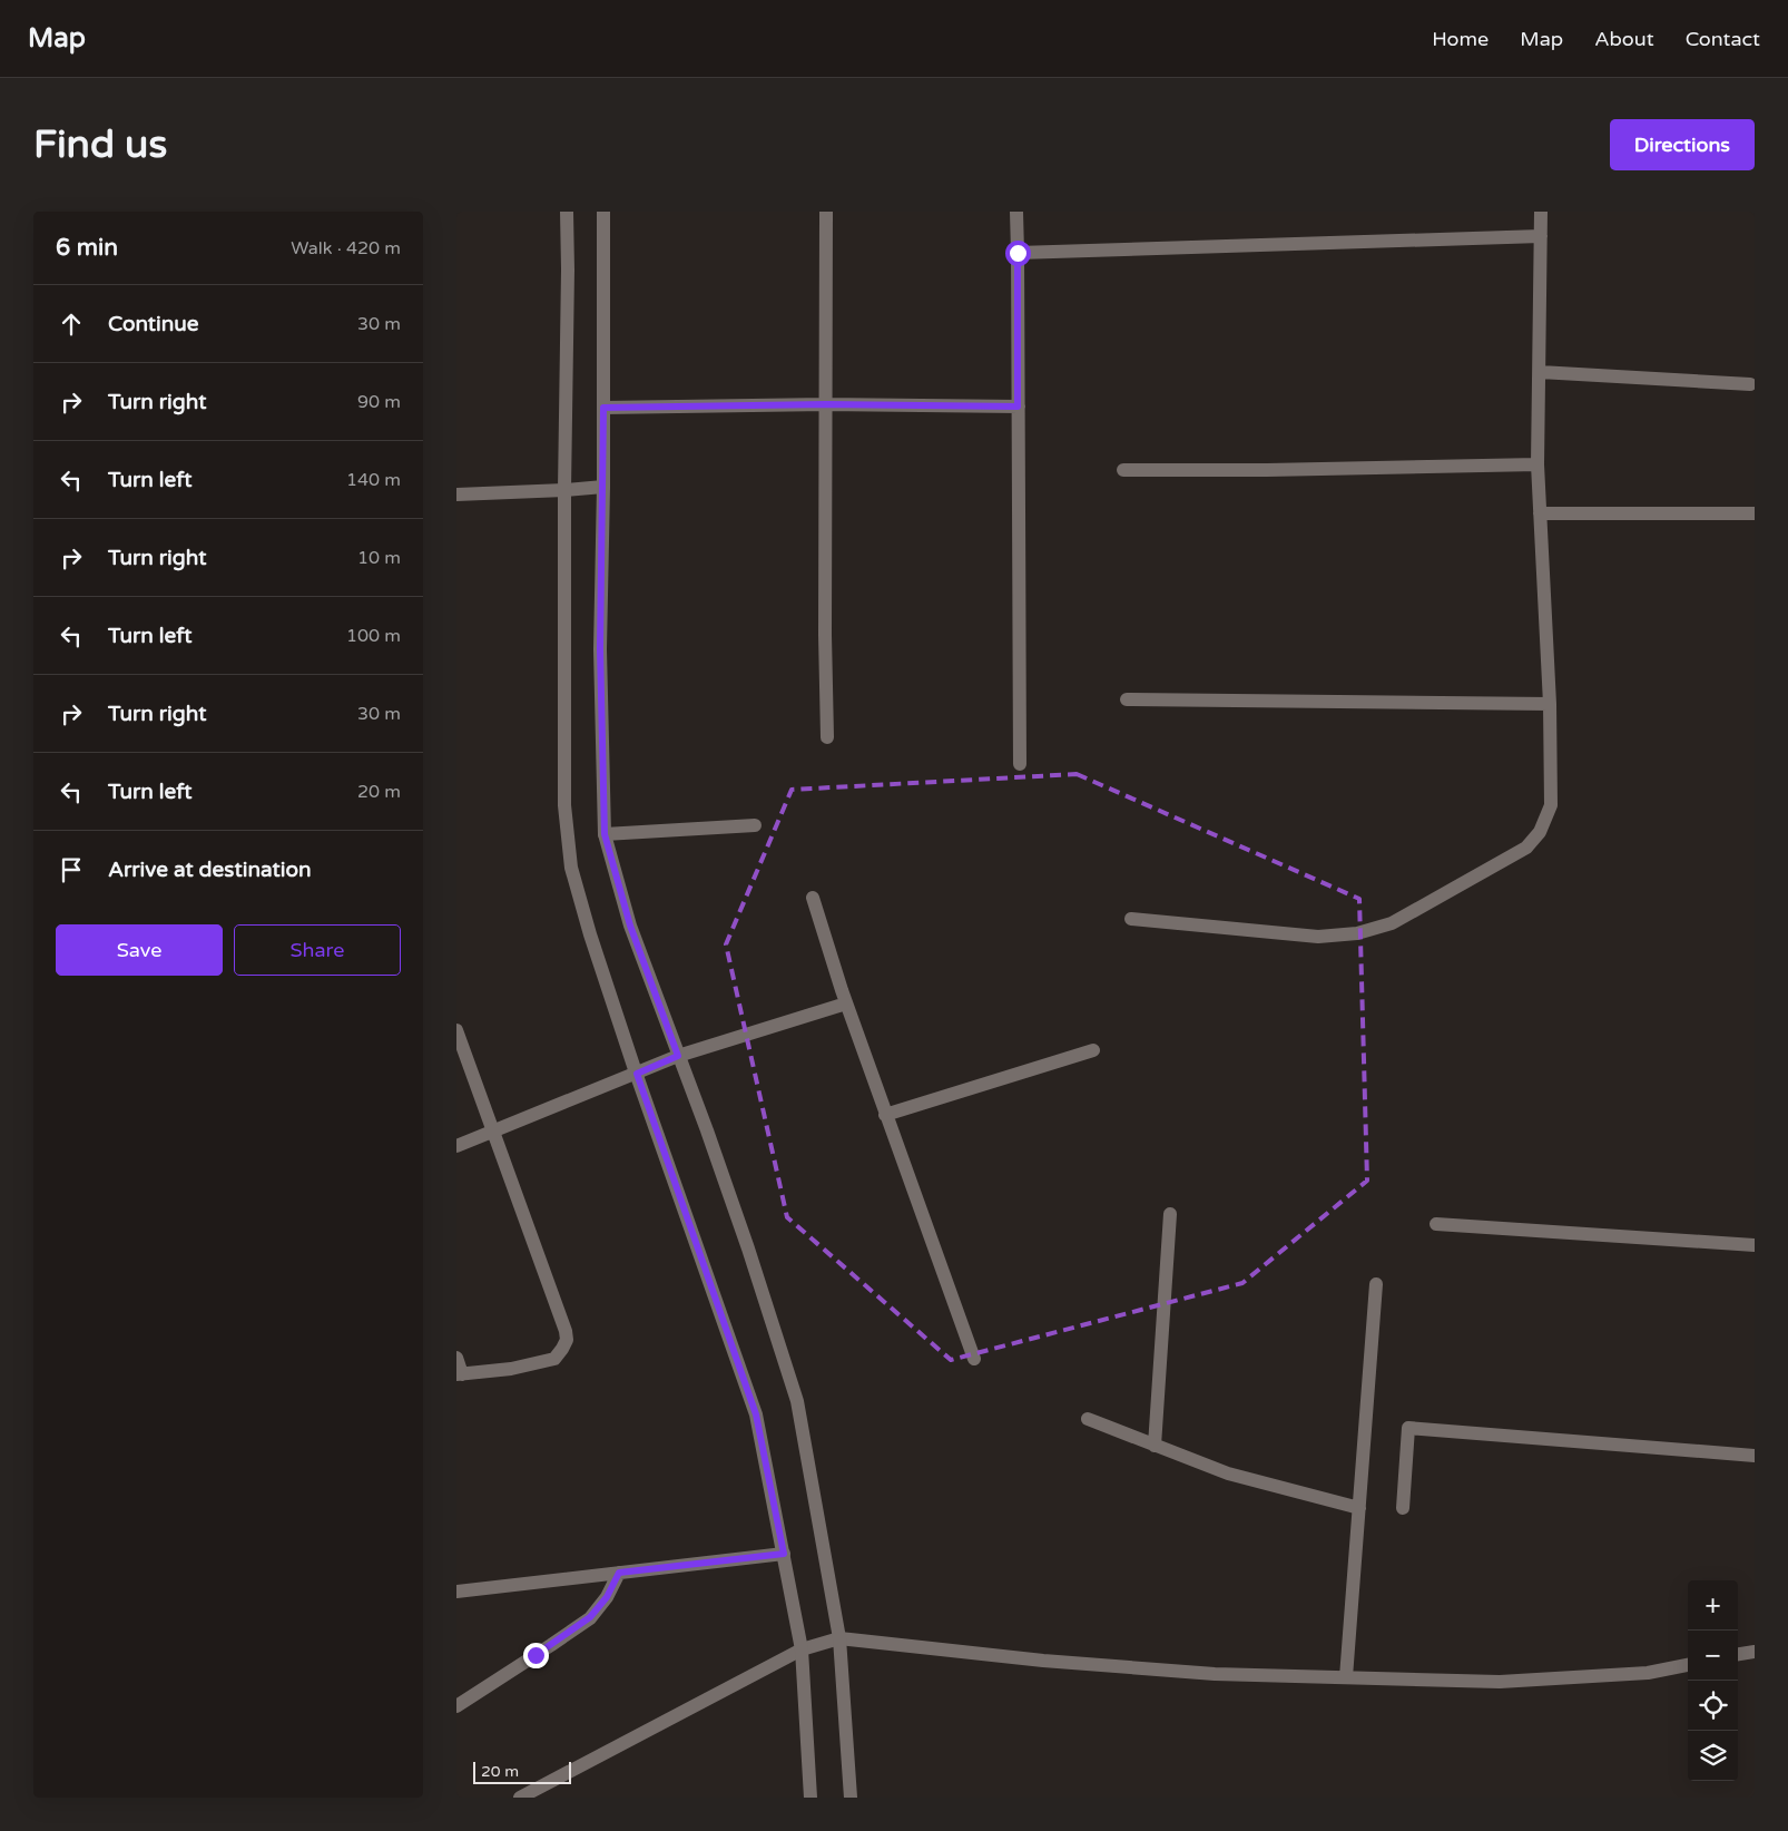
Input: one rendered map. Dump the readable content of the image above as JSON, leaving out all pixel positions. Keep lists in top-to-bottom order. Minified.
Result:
{"scale_bar":"20 m","page":{"header":"Map","nav":["Home","Map","About","Contact"],"buttons":["Directions",["Save","Share"]],"title":"Find us","heading":["6 min","Walk · 420 m"],"list":[["Continue","30 m"],["Turn right","90 m"],["Turn left","140 m"],["Turn right","10 m"],["Turn left","100 m"],["Turn right","30 m"],["Turn left","20 m"],"Arrive at destination"],"map_buttons":["+","−"],"scale":"20 m"}}
